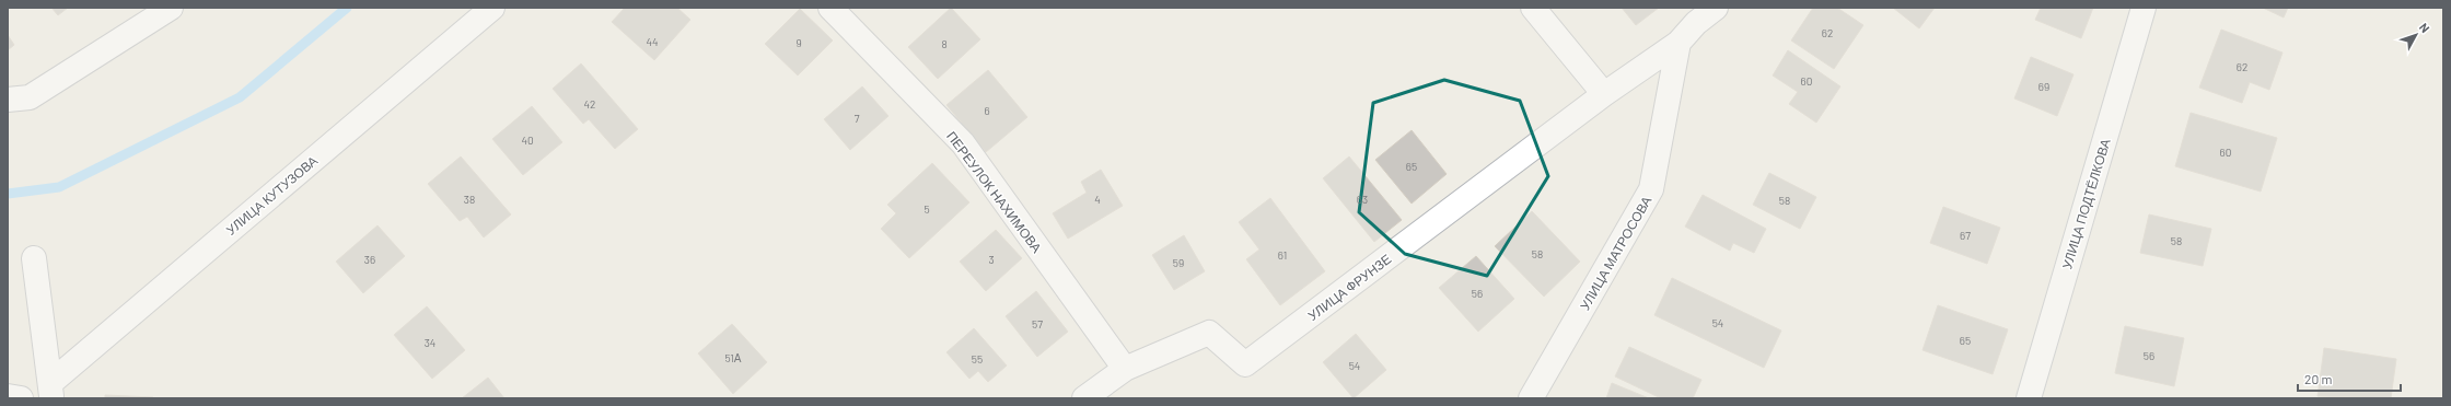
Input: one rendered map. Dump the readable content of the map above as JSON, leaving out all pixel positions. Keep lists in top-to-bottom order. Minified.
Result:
{"streets":{"street":["ПЕРЕУЛОК НАХИМОВА","УЛИЦА КУТУЗОВА","УЛИЦА ПОДТЁЛКОВА","УЛИЦА МАТРОСОВА","УЛИЦА ФРУНЗЕ"]},"crossings":[["ПЕРЕУЛОК НАХИМОВА","УЛИЦА ФРУНЗЕ"]],"house_numbers":["62","44","9","8","62","60","69","42","6","7","40","60","65","38","4","63","58","5","67","58","58","61","36","3","59","56","54","57","65","34","56","51А","55","54"],"scale_bar":"20 m","north":"top right"}
